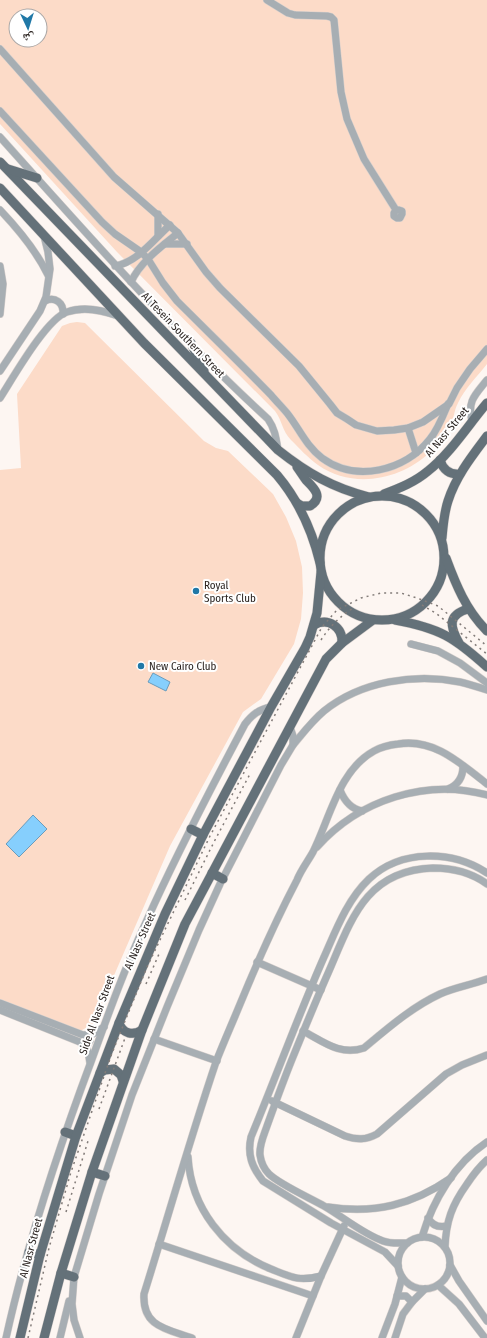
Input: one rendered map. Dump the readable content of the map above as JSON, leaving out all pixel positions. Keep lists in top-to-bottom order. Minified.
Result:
{"streets":{"main road":["Al Tesein Southern Street","Al Nasr Street"],"street":["Side Al Nasr Street"]},"crossings":[["Al Tesein Southern Street","Al Nasr Street"],["Al Nasr Street","Side Al Nasr Street"]],"places":["Royal Sports Club","New Cairo Club"],"north":"bottom"}
